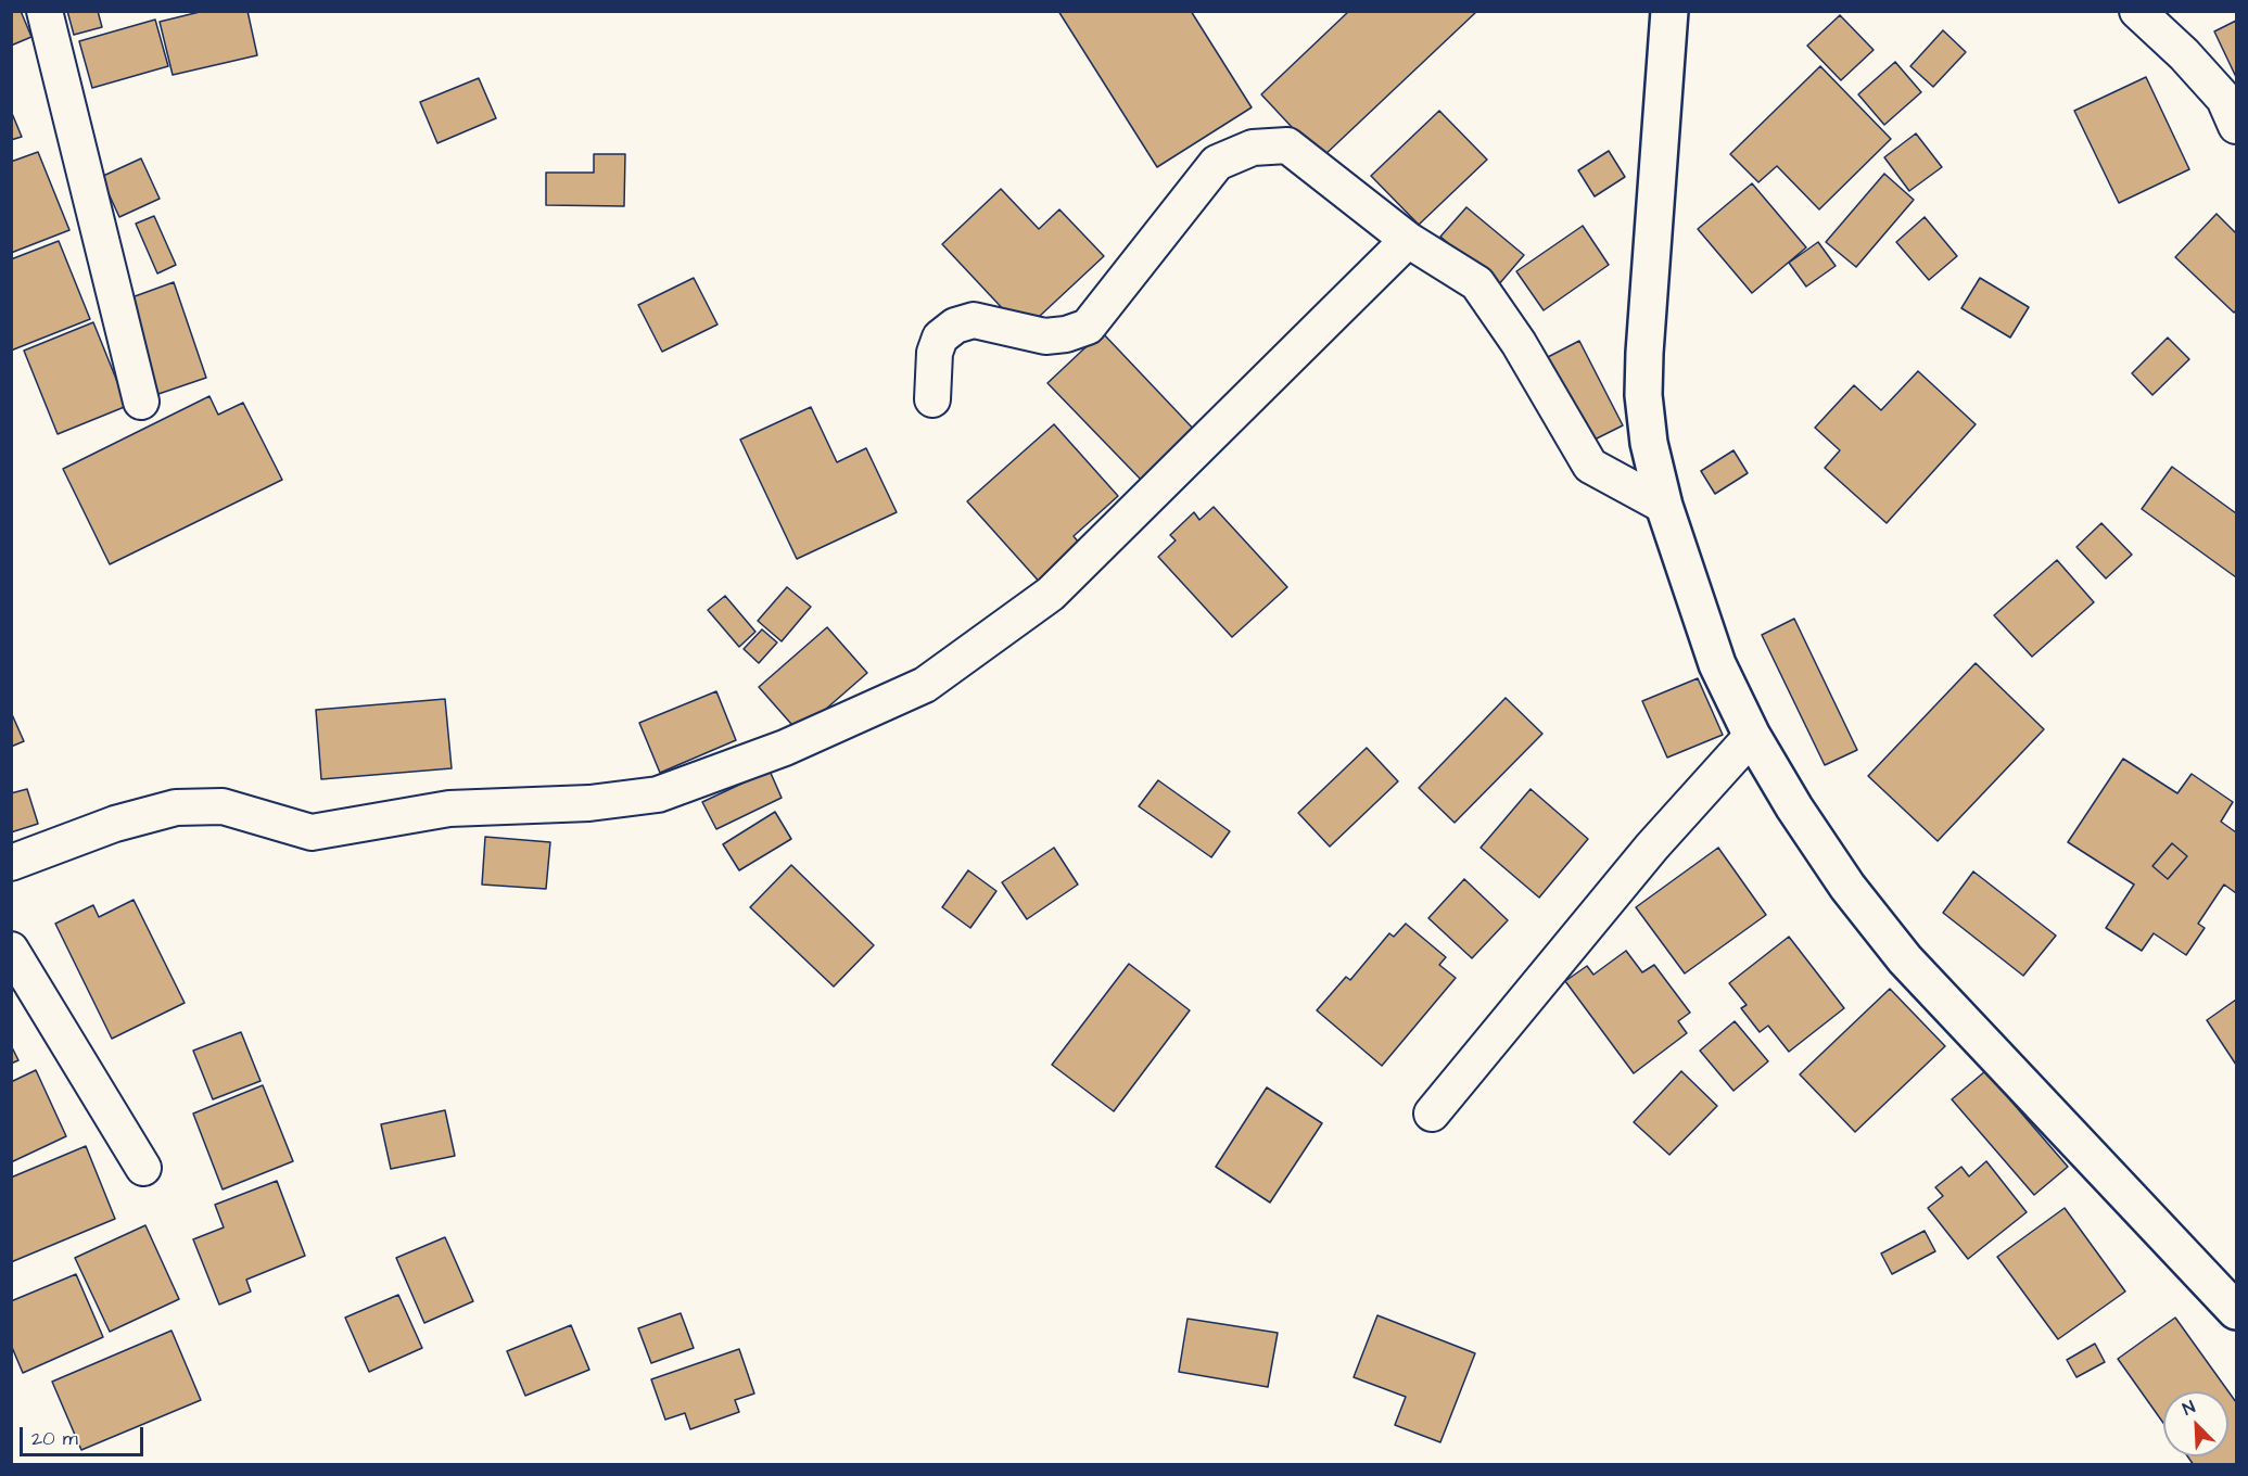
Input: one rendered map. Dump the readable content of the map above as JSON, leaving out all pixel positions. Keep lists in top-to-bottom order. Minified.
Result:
{"scale_bar":"20 m","north":"top left"}
